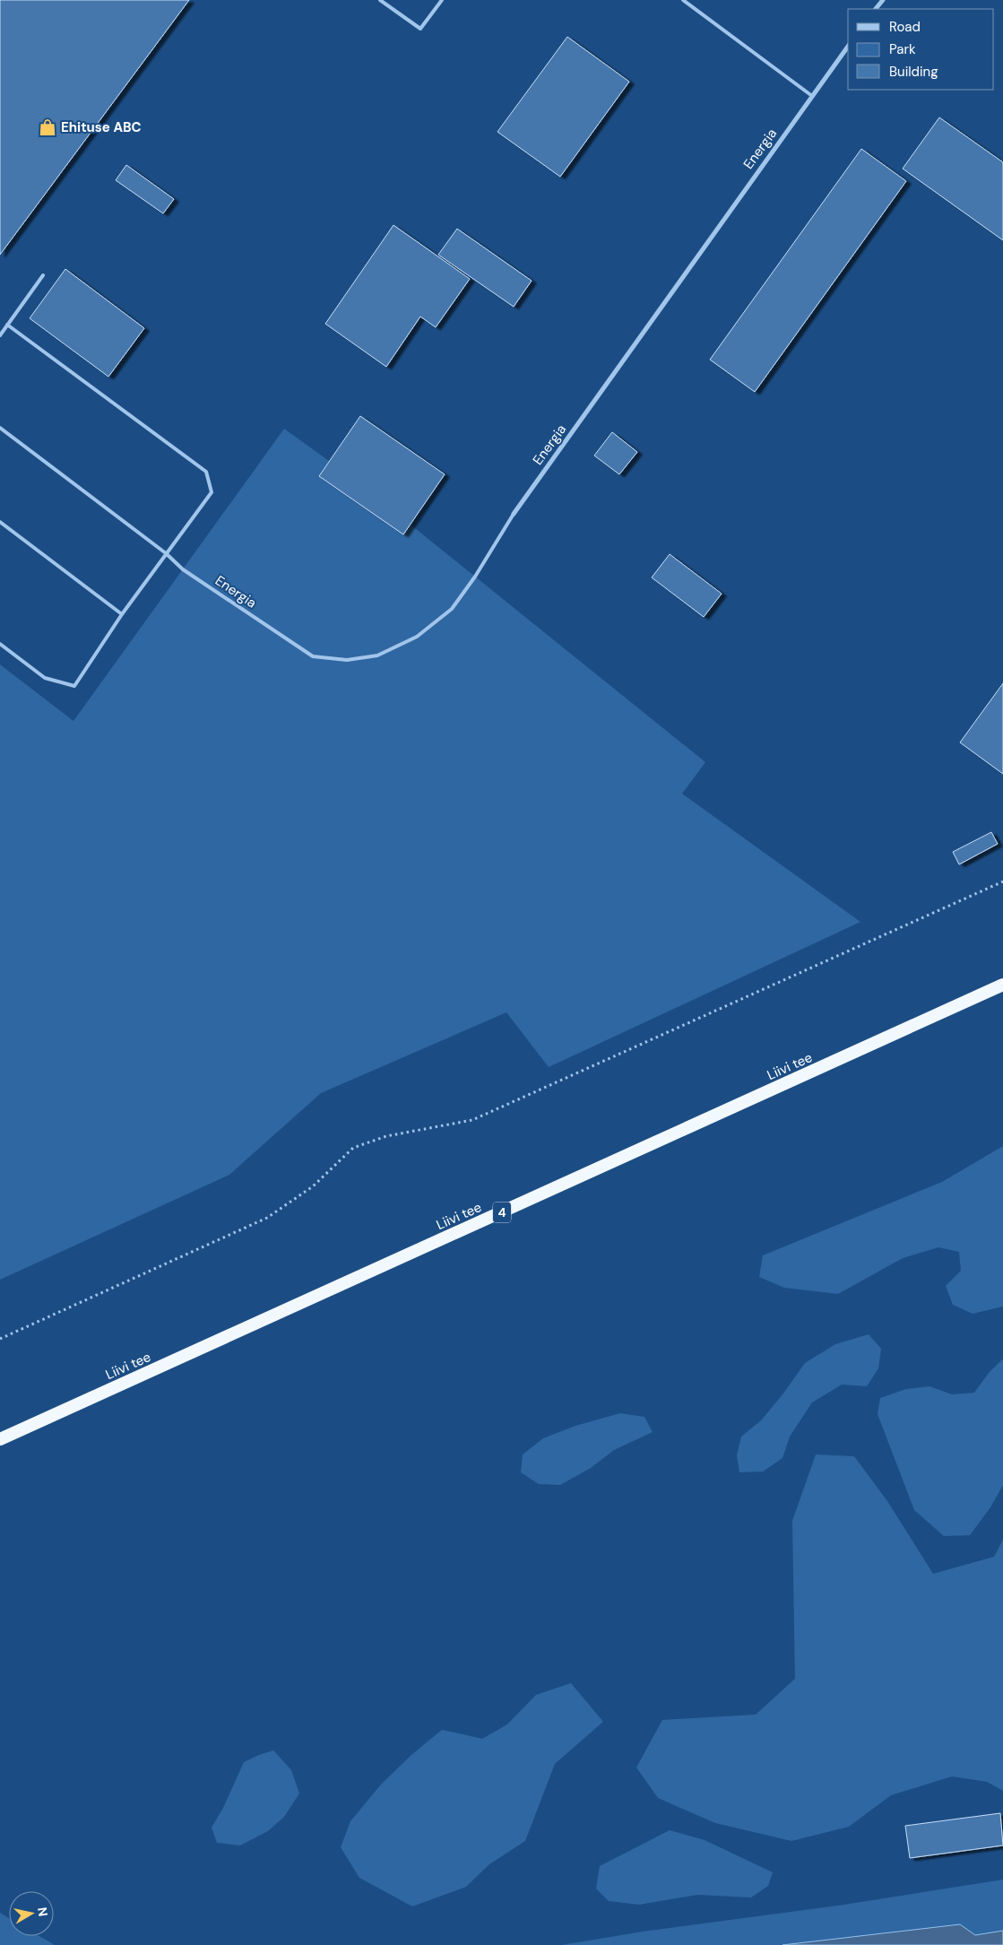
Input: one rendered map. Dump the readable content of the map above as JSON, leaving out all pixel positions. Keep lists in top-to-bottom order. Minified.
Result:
{"streets":{"highway":["Liivi tee","4"],"street":["Energia"]},"places":{"shop":["Ehituse ABC"]},"legend":["Road","Park","Building"],"north":"right"}
